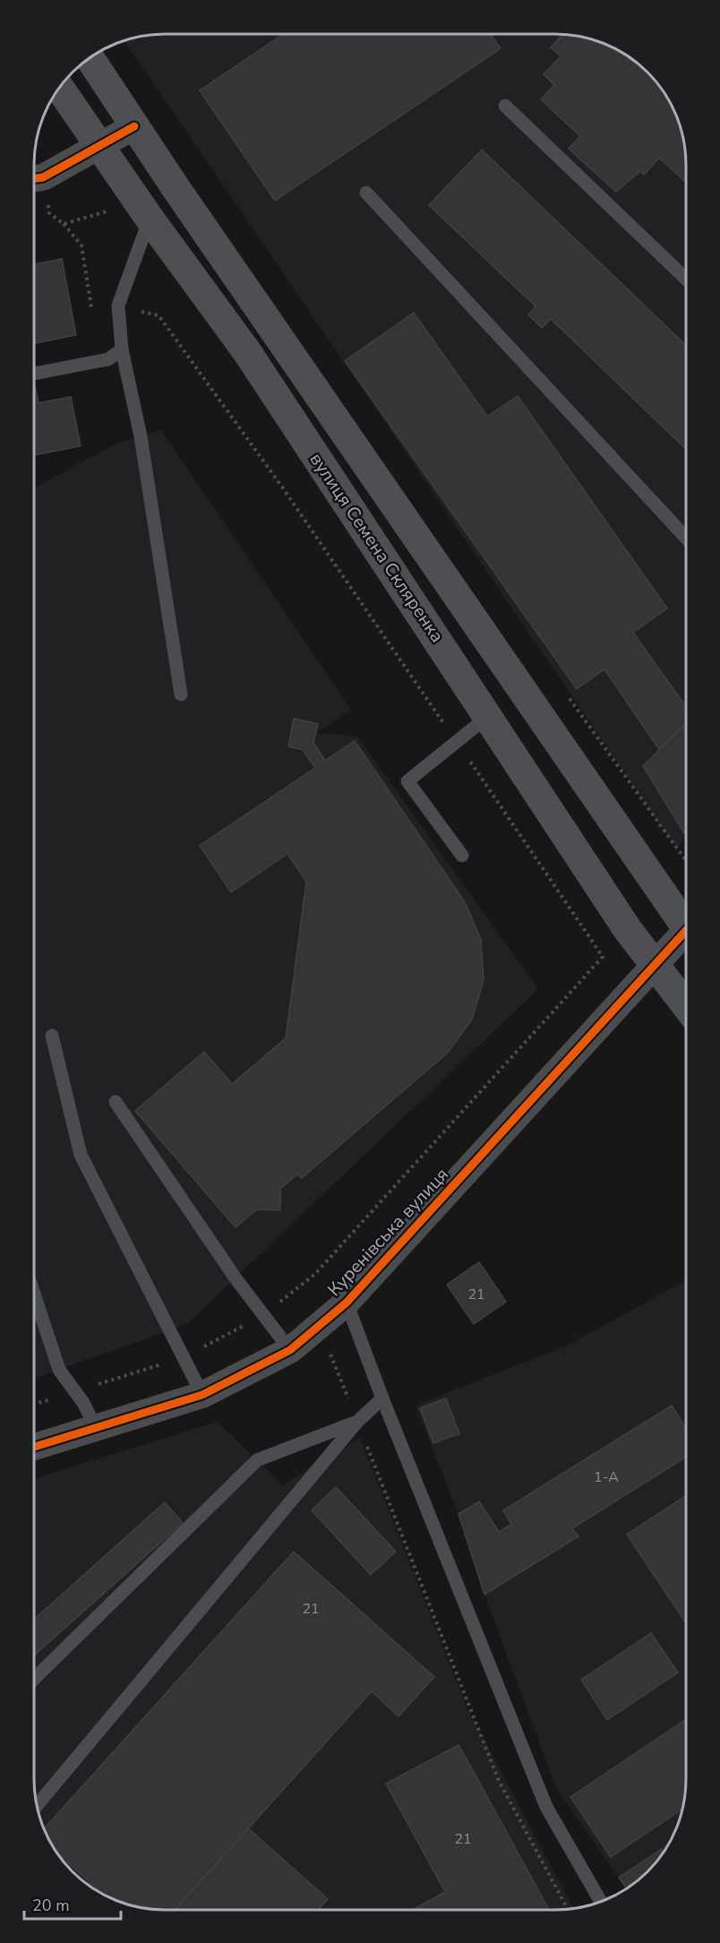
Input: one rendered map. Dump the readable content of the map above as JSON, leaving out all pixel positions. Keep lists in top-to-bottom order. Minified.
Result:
{"streets":{"main road":["вулиця Семена Скляренка"],"street":["Куренівська вулиця"]},"crossings":[["вулиця Семена Скляренка","Куренівська вулиця"]],"house_numbers":["21","1-А","21","21"],"scale_bar":"20 m"}
